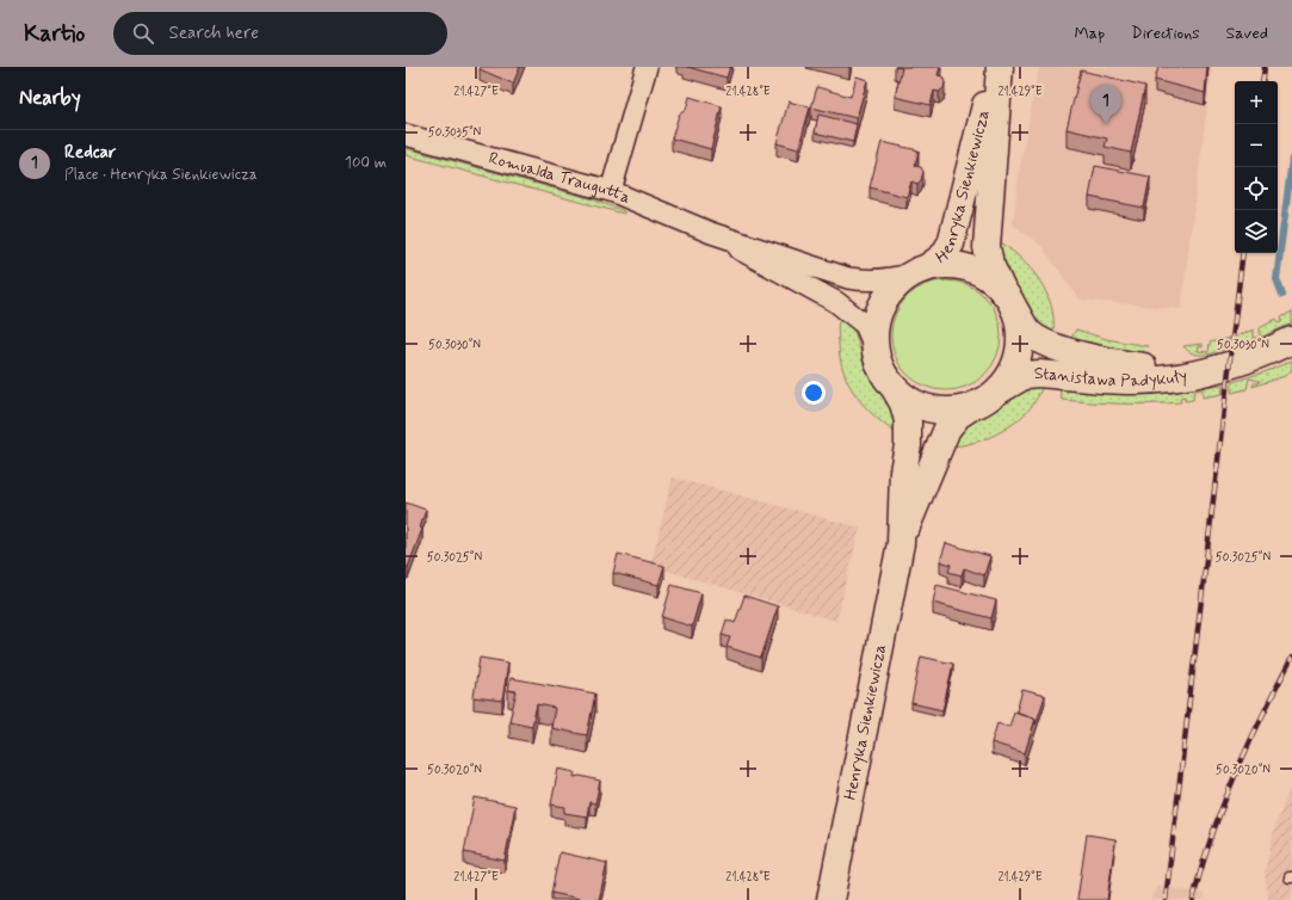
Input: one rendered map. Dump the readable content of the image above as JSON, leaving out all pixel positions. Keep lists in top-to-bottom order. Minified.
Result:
{"streets":{"main road":["Henryka Sienkiewicza","Stanisława Padykuły"],"street":["Romualda Traugutta"]},"crossings":[["Romualda Traugutta","Henryka Sienkiewicza"],["Romualda Traugutta","Stanisława Padykuły"],["Henryka Sienkiewicza","Stanisława Padykuły"]],"page":{"header":"Kartio","search":"Search here","nav":["Map","Directions","Saved"],"heading":"Nearby","map_buttons":["+","−"],"pins":"1","list":[{"mark":"1","name":"Redcar","note":"Place · Henryka Sienkiewicza","value":"100 m"}]},"coordinates":["21.427°E","21.428°E","21.429°E","50.3035°N","50.3030°N","50.3025°N","50.3020°N"]}
